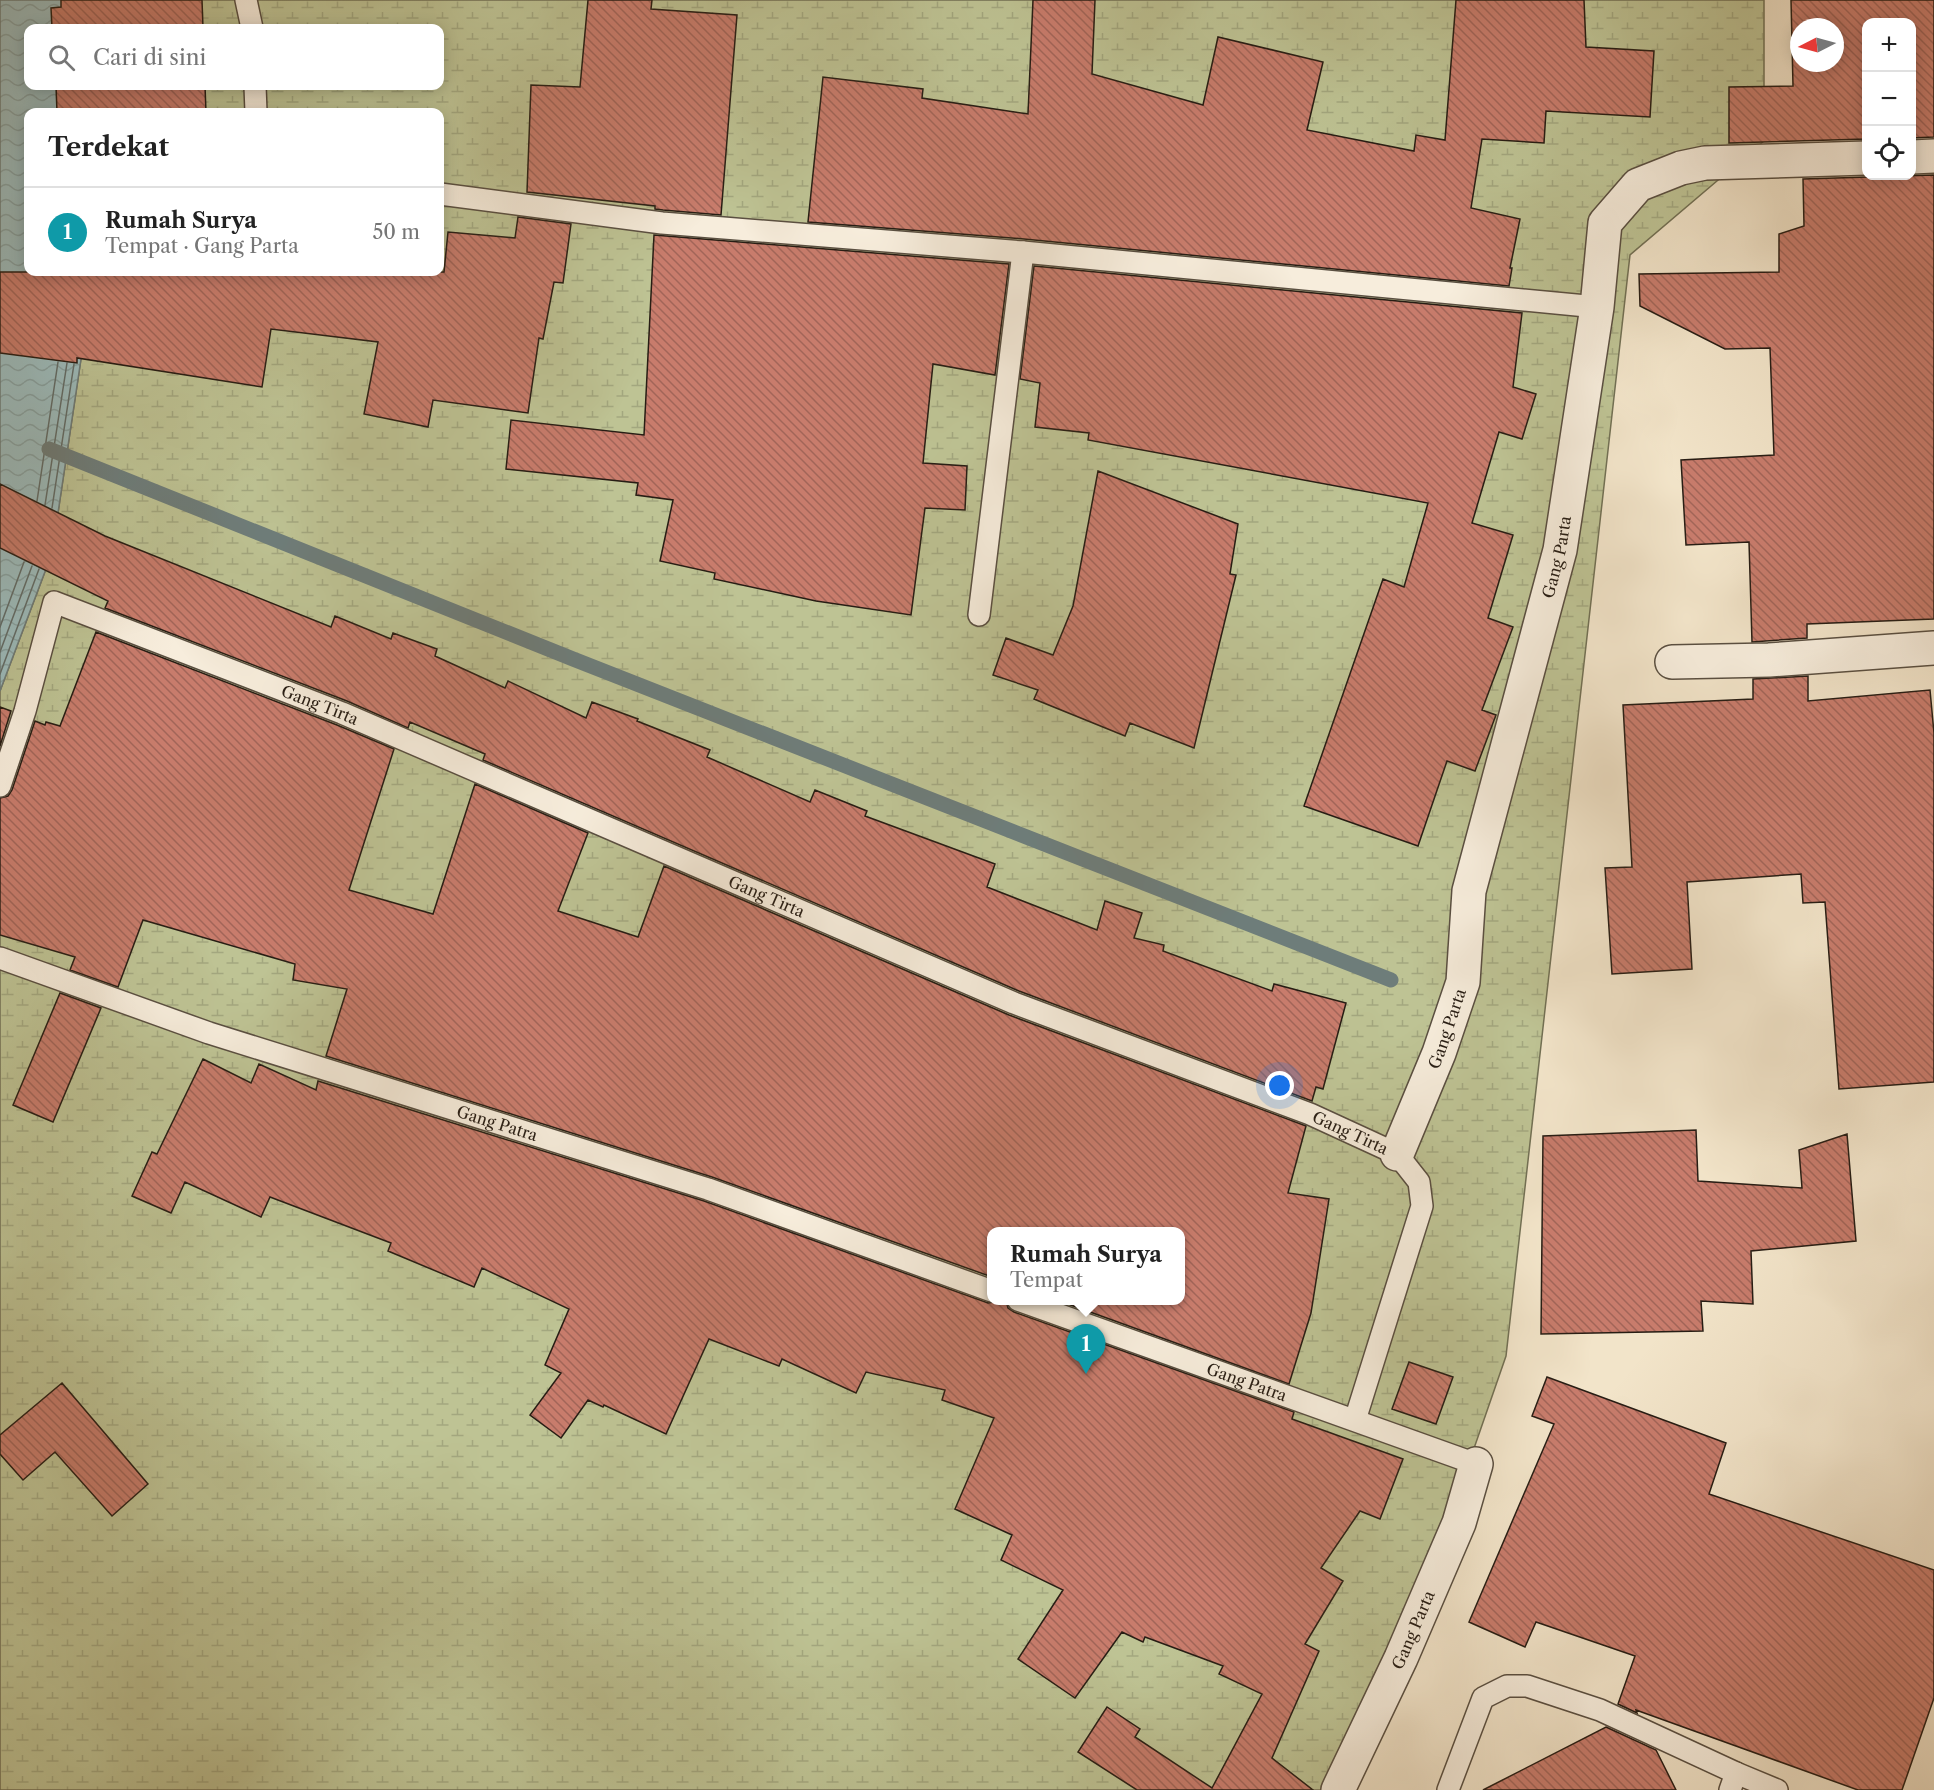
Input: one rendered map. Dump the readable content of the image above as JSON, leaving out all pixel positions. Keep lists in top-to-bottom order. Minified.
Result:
{"streets":{"street":["Gang Parta"],"lane":["Gang Tirta","Gang Patra"]},"crossings":[["Gang Parta","Gang Tirta"],["Gang Parta","Gang Patra"],["Gang Tirta","Gang Patra"]],"north":"left","page":{"map_buttons":["+","−"],"search":"Cari di sini","heading":"Terdekat","list":[{"mark":"1","name":"Rumah Surya","note":"Tempat · Gang Parta","value":"50 m"}],"popup":["Rumah Surya","Tempat"],"pins":"1"}}
